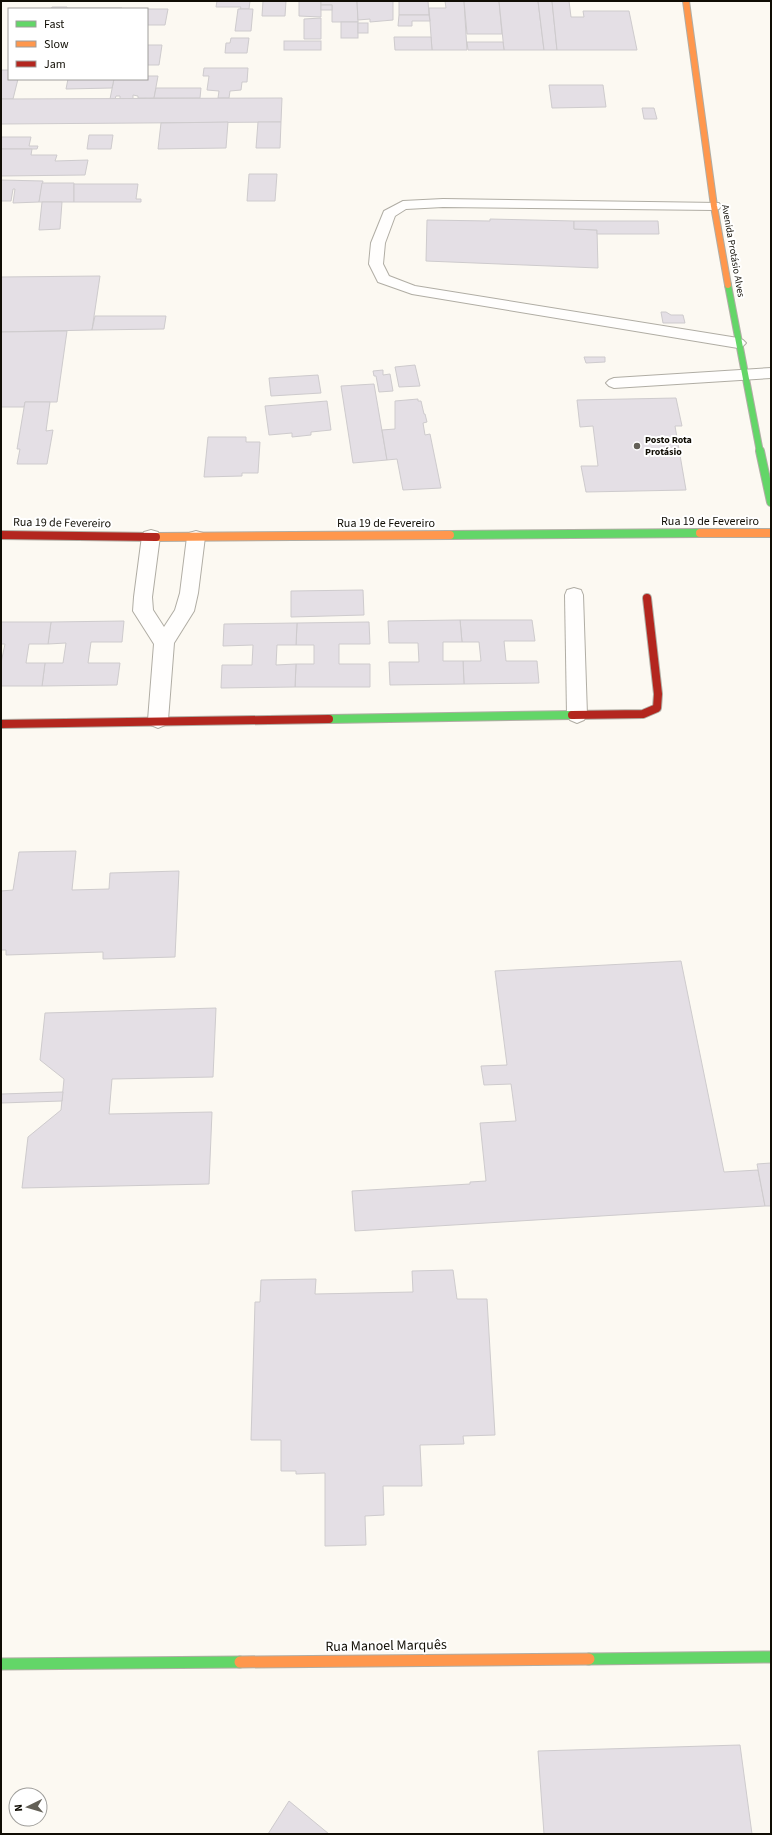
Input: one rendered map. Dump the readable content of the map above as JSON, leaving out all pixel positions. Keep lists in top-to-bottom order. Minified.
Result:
{"streets":{"street":["Avenida Protásio Alves","Rua 19 de Fevereiro","Rua Manoel Marquês"]},"places":["Posto Rota Protásio"],"legend":["Fast","Slow","Jam"],"north":"left"}
